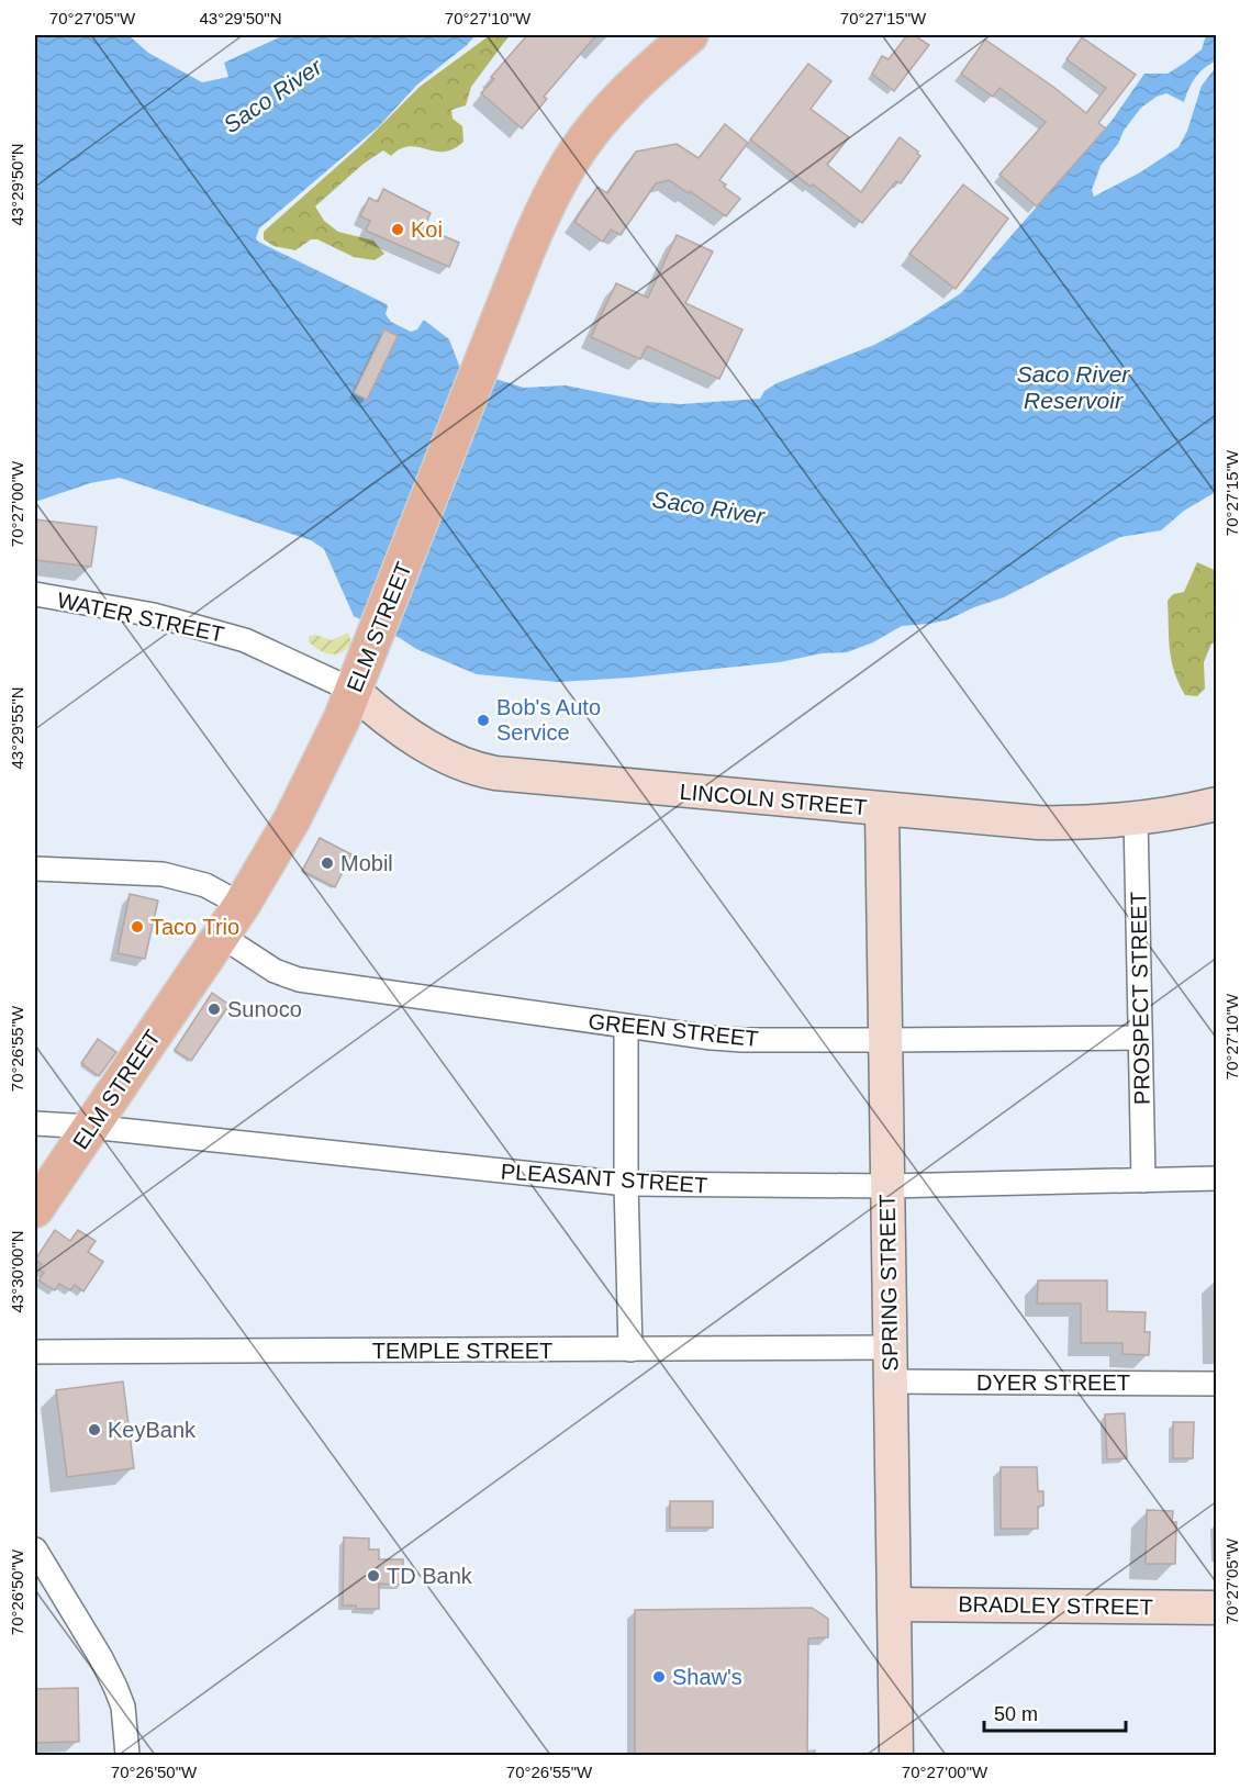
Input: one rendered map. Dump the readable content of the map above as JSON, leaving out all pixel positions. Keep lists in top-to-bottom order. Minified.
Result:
{"streets":{"main road":["ELM STREET"],"street":["WATER STREET","LINCOLN STREET","PROSPECT STREET","GREEN STREET","PLEASANT STREET","SPRING STREET","TEMPLE STREET","DYER STREET","BRADLEY STREET"]},"crossings":[["WATER STREET","ELM STREET"],["WATER STREET","LINCOLN STREET"],["ELM STREET","LINCOLN STREET"],["ELM STREET","GREEN STREET"],["ELM STREET","PLEASANT STREET"],["LINCOLN STREET","PROSPECT STREET"],["LINCOLN STREET","SPRING STREET"],["PROSPECT STREET","GREEN STREET"],["PROSPECT STREET","PLEASANT STREET"],["GREEN STREET","SPRING STREET"],["PLEASANT STREET","SPRING STREET"],["SPRING STREET","TEMPLE STREET"],["SPRING STREET","DYER STREET"],["SPRING STREET","BRADLEY STREET"]],"water":["Saco River","Saco River Reservoir"],"places":["Koi","Bob's Auto Service","Mobil","Taco Trio","Sunoco","KeyBank","TD Bank","Shaw's"],"scale_bar":"50 m","coordinates":["70°27'05\"W","43°29'50\"N","70°27'10\"W","70°27'15\"W","70°27'00\"W","43°29'55\"N","70°26'55\"W","43°30'00\"N","70°26'50\"W"]}
